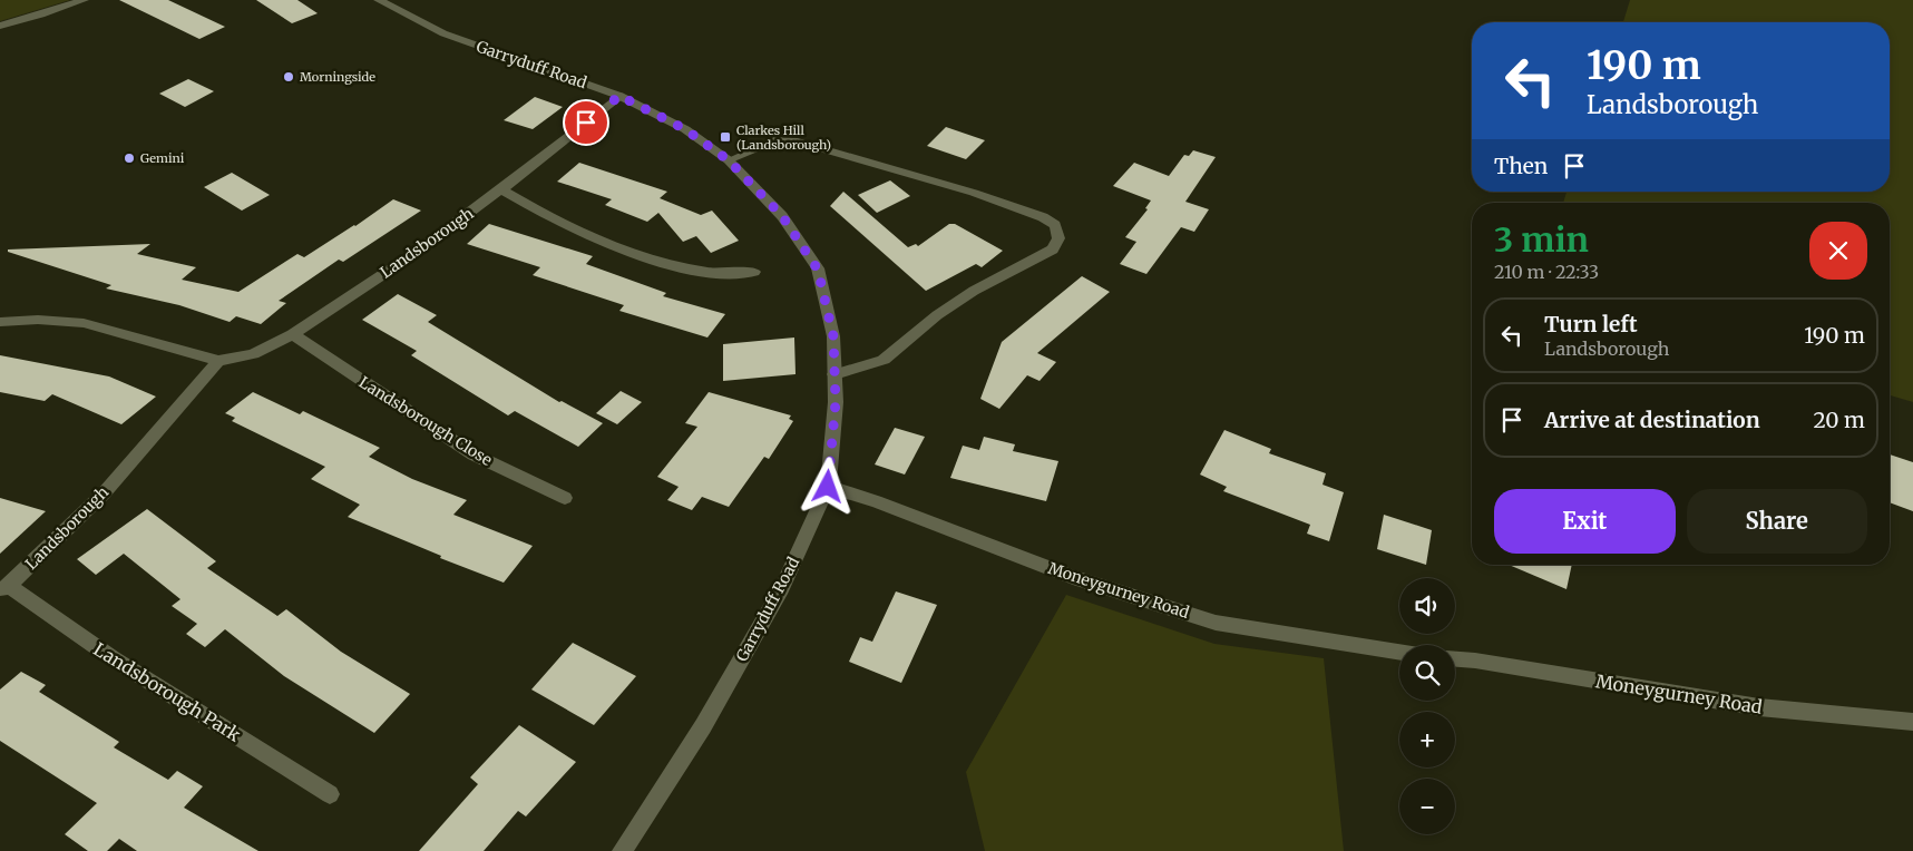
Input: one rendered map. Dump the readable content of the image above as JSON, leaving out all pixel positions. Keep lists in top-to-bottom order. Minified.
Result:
{"streets":{"street":["Garryduff Road","Landsborough","Landsborough Close","Moneygurney Road","Landsborough Park"]},"crossings":[["Garryduff Road","Landsborough"],["Garryduff Road","Moneygurney Road"],["Landsborough","Landsborough Close"],["Landsborough","Landsborough Park"]],"places":{"other":["Morningside","Gemini"],"transit":["Clarkes Hill (Landsborough)"]},"page":{"turn":["190 m","Landsborough"],"then":"Then","heading":["3 min","210 m · 22:33"],"list":[{"name":"Turn left","note":"Landsborough","value":"190 m"},{"name":"Arrive at destination","value":"20 m"}],"buttons":["Exit","Share"],"map_buttons":["+","−"]}}
